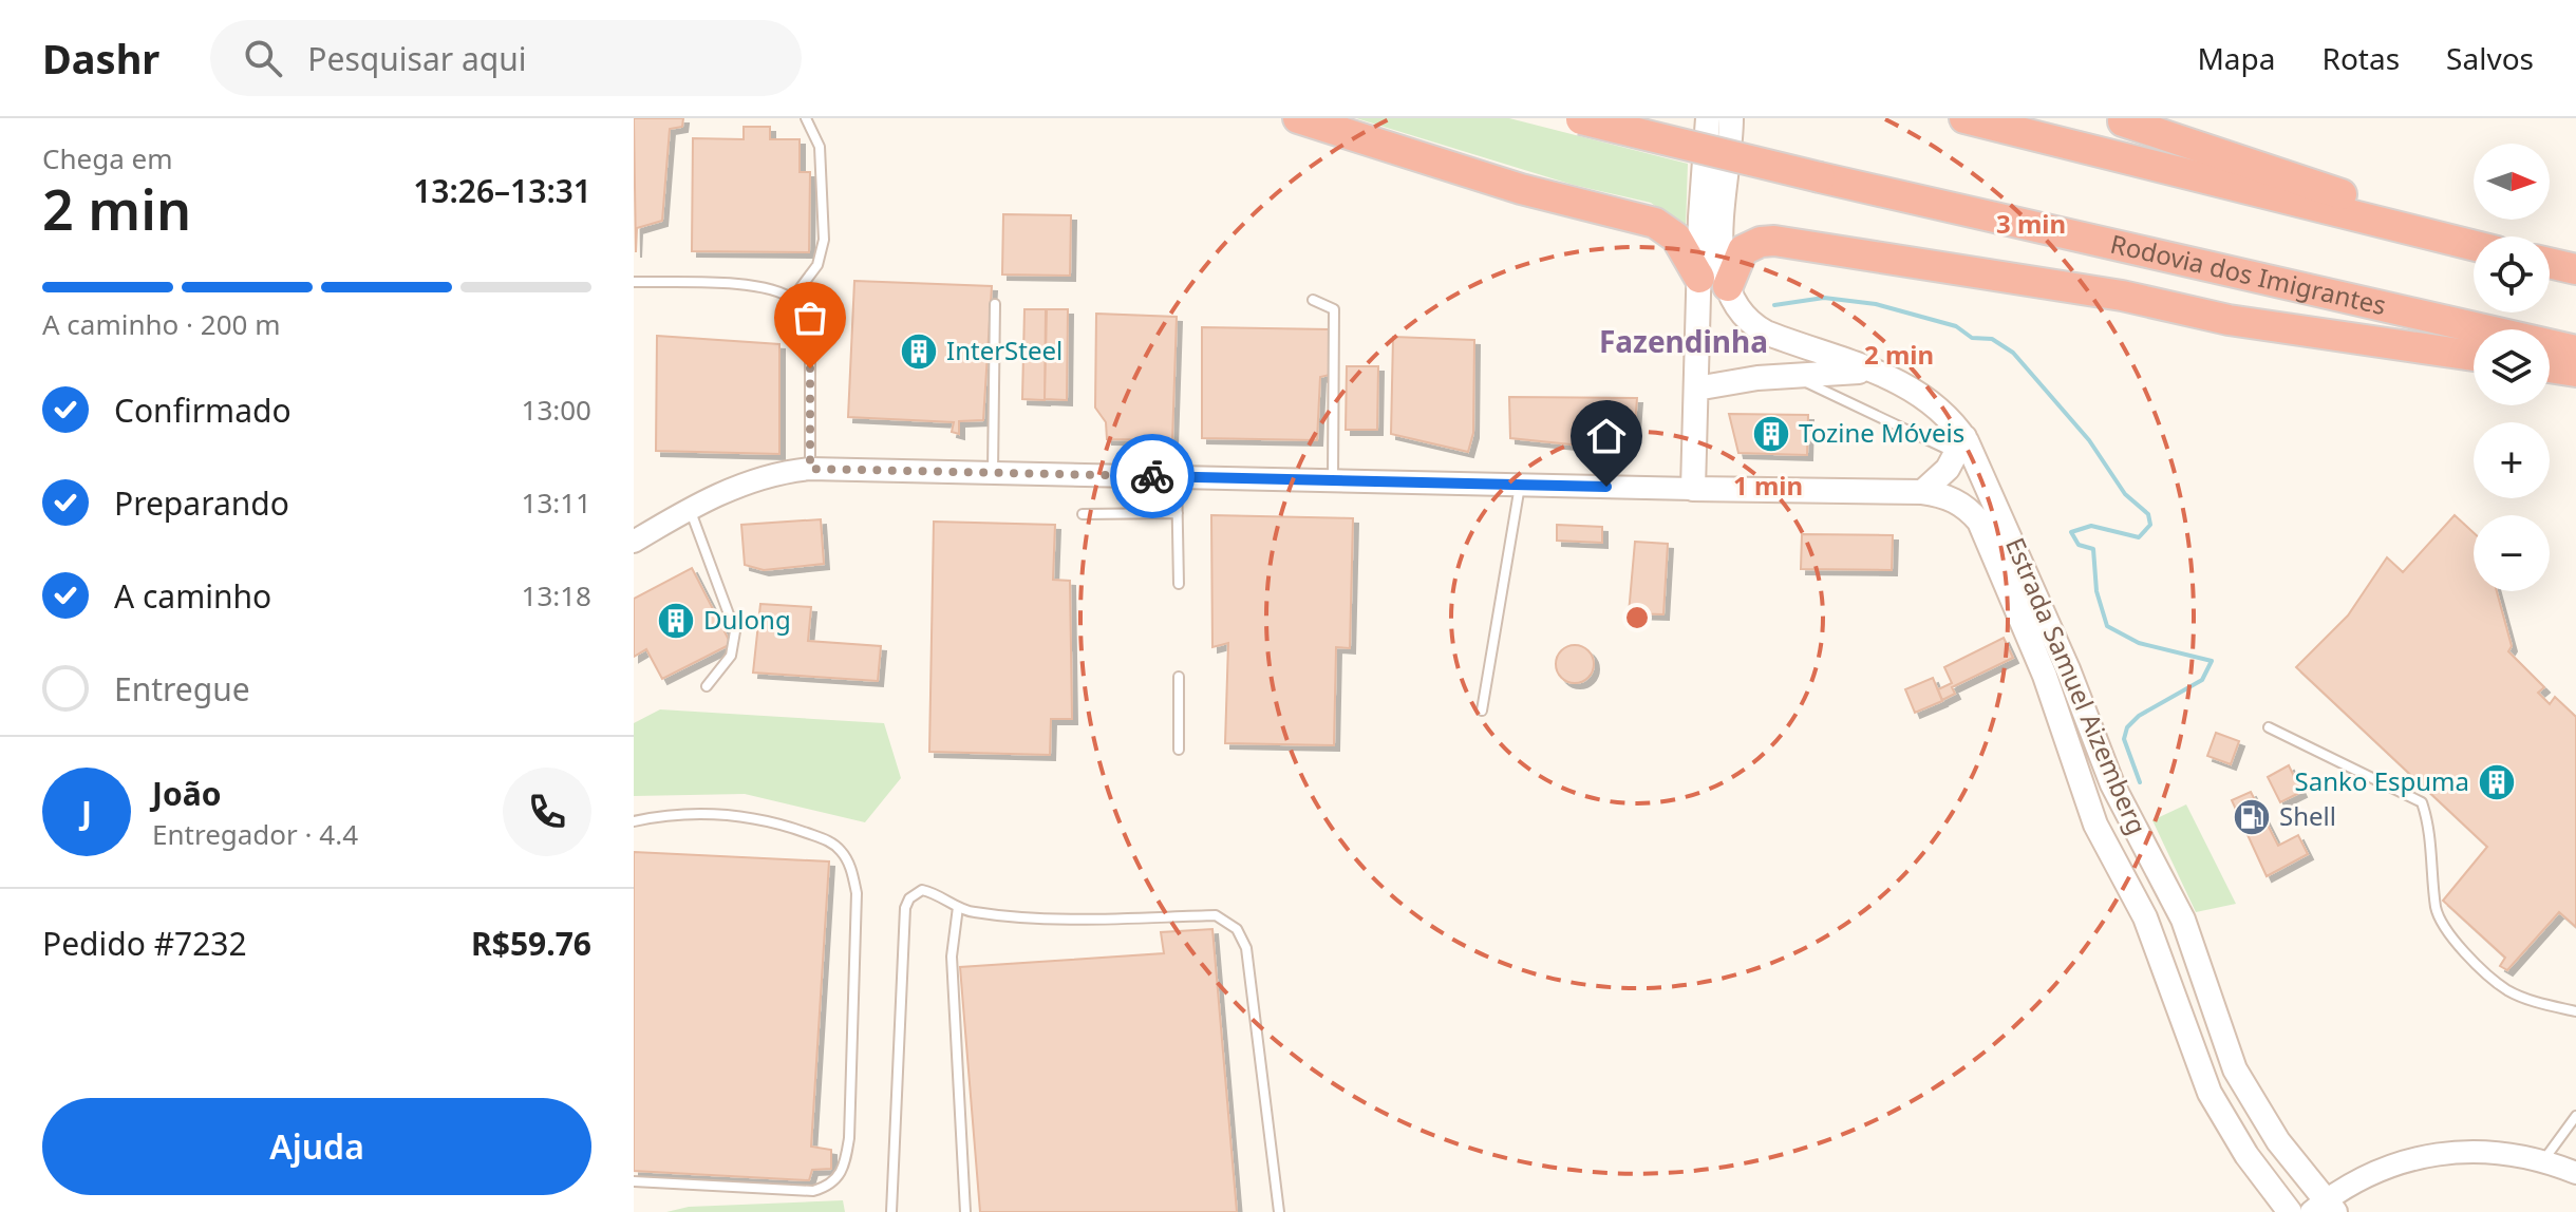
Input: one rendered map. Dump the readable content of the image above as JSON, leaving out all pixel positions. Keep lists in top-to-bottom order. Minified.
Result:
{"streets":{"highway":["Rodovia dos Imigrantes"],"main road":["Estrada Samuel Aizemberg"]},"districts":["Fazendinha"],"places":{"building":["InterSteel","Tozine Móveis","Dulong","Sanko Espuma"],"fuel station":["Shell"]},"north":"right","page":{"header":"Dashr","search":"Pesquisar aqui","nav":["Mapa","Rotas","Salvos"],"heading":["2 min","Chega em","13:26–13:31"],"panel":["João","Entregador · 4.4","Pedido #7232","R$59.76"],"map_buttons":["+","−"],"bar":"A caminho · 200 m","list":[["Confirmado","13:00"],["Preparando","13:11"],["A caminho","13:18"],"Entregue"],"round":"J","buttons":"Ajuda"},"rings":["3 min","2 min","1 min"]}
